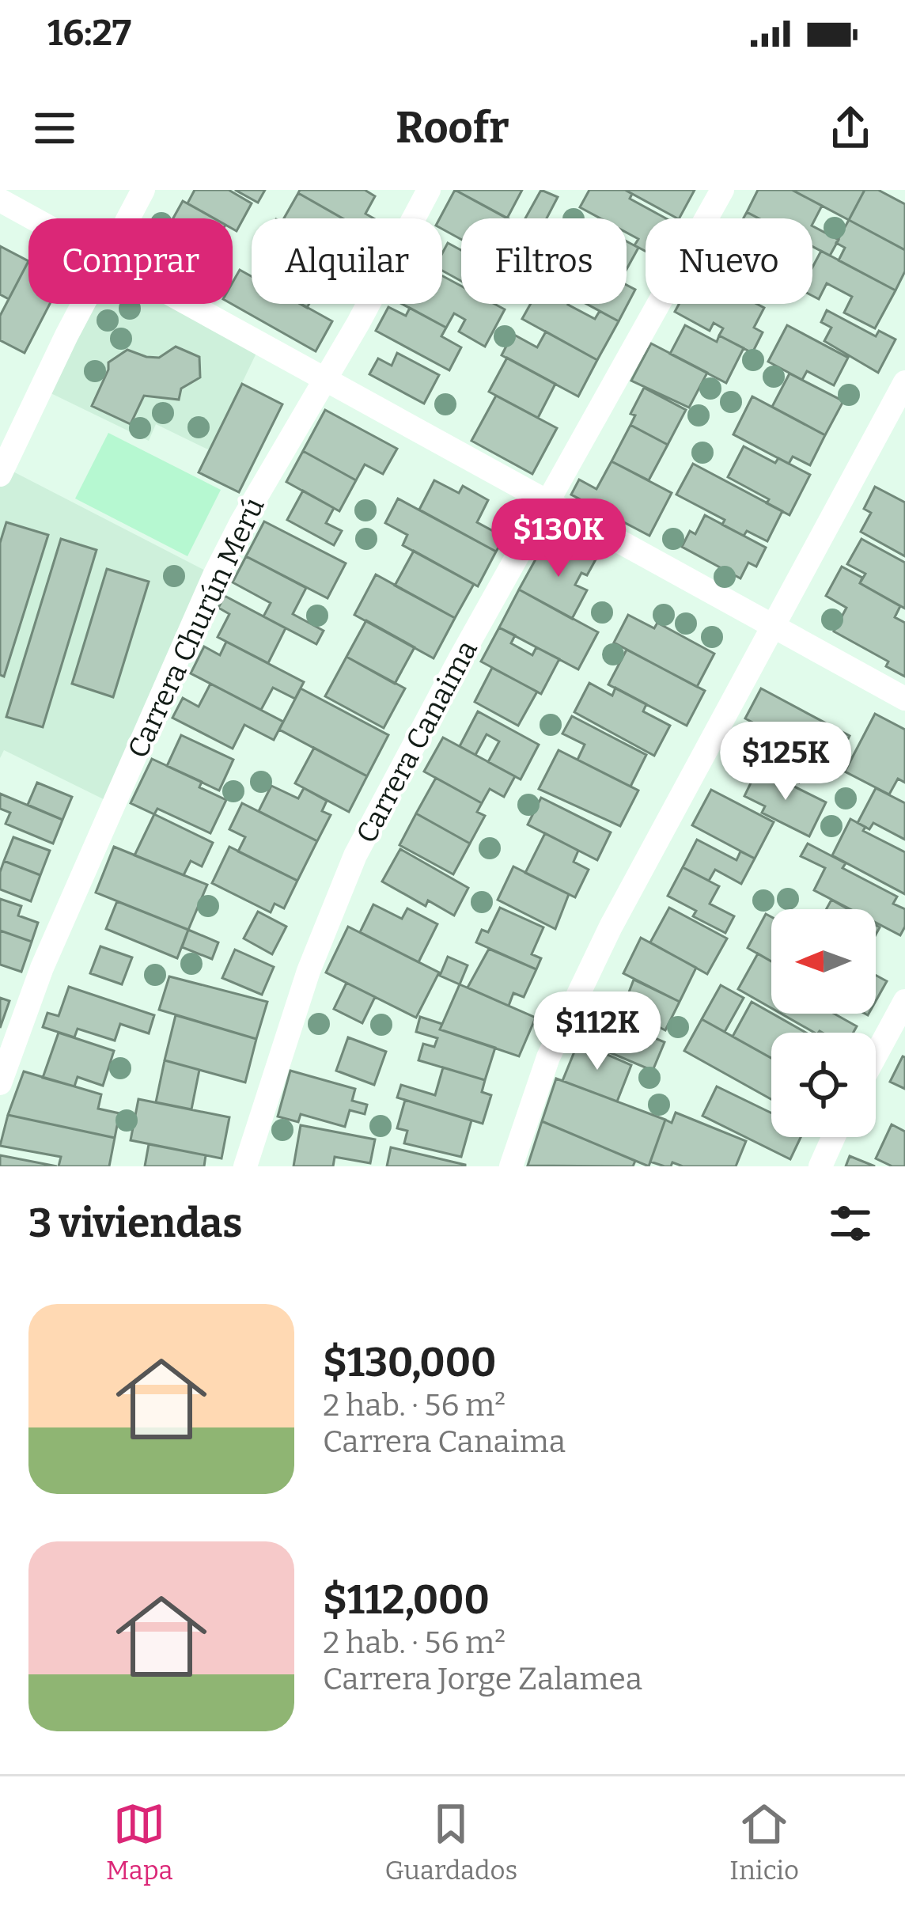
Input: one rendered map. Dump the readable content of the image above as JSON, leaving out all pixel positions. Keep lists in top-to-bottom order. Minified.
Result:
{"streets":{"street":["Carrera Churún Merú","Carrera Canaima"]},"north":"left","page":{"status":"16:27","header":"Roofr","chip":["Comprar","Alquilar","Filtros","Nuevo"],"price":["$130K","$125K","$112K"],"heading":"3 viviendas","list":[{"name":"$130,000","note":"2 hab. · 56 m² · Carrera Canaima"},{"name":"$112,000","note":"2 hab. · 56 m² · Carrera Jorge Zalamea"}],"tabs":["Mapa","Guardados","Inicio"]}}
